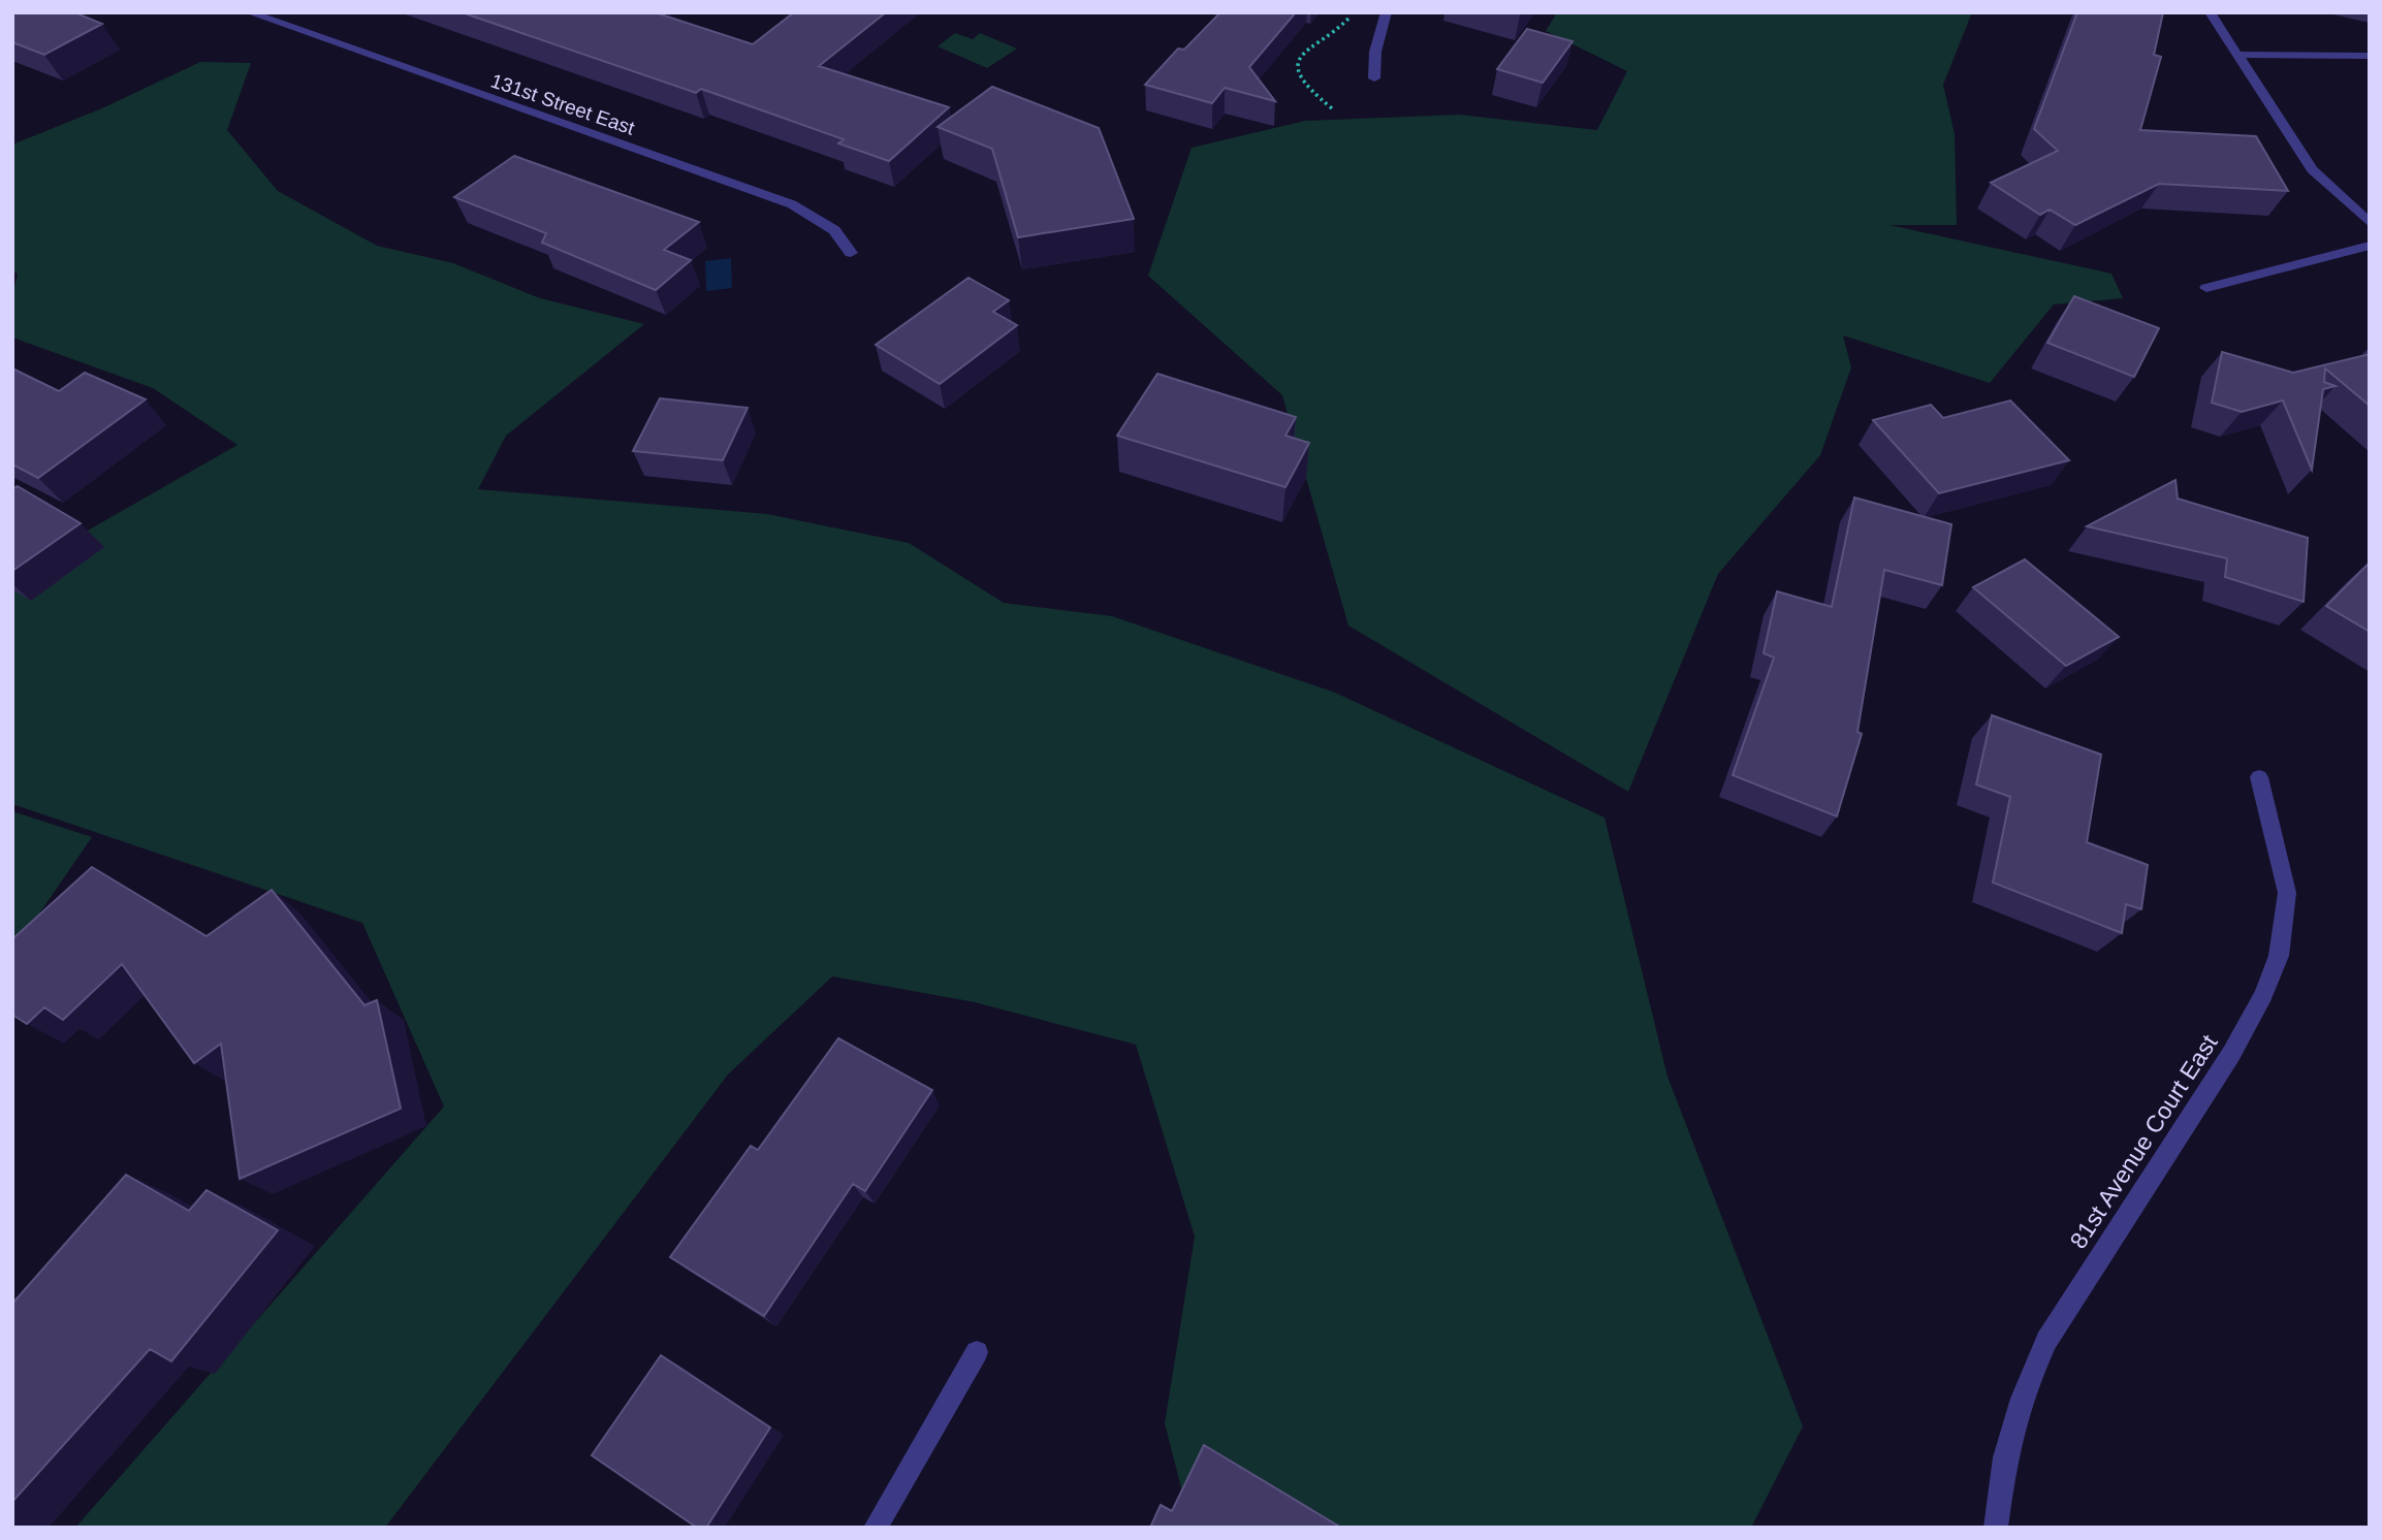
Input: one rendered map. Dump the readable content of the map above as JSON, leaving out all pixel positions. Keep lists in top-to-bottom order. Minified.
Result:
{"streets":{"street":["131st Street East","81st Avenue Court East"]}}
